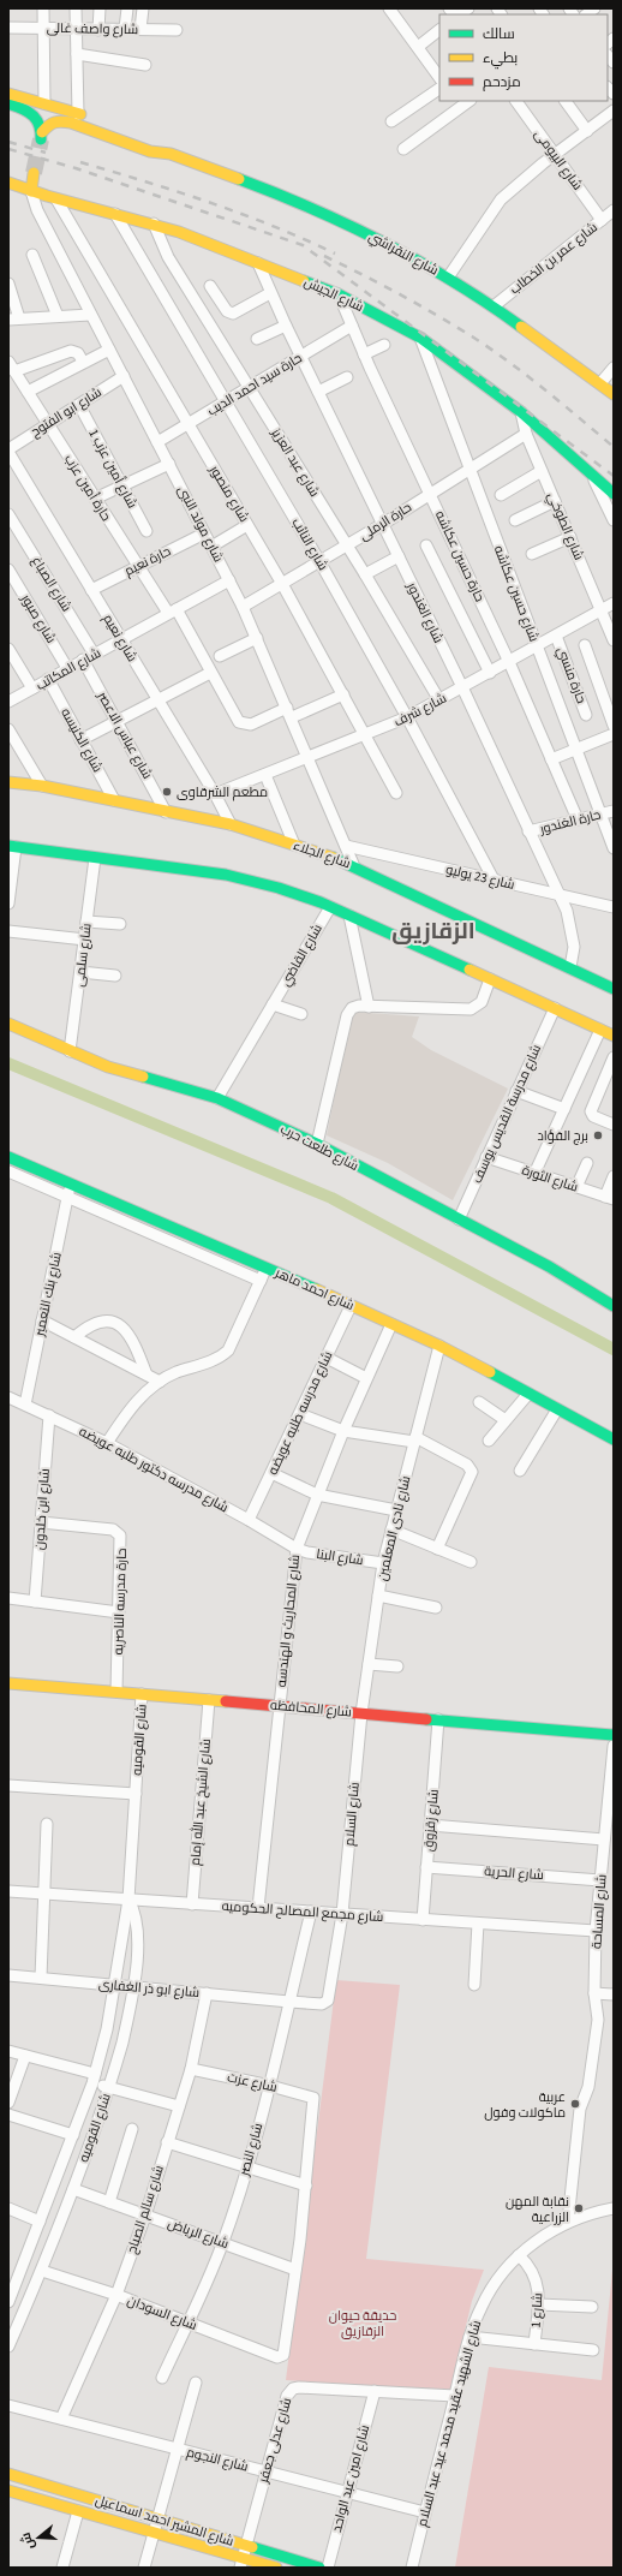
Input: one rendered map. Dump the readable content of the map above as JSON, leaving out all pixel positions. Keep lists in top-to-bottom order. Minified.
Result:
{"streets":{"main road":["شارع النقراشي","شارع الجيش","شارع الجلاء","شارع طلعت حرب","شارع احمد ماهر","شارع المحافظه","شارع المشير احمد اسماعيل"],"street":["شارع واصف غالى","شارع البيومى","شارع عمر بن الخطاب","حارة سيد احمد الديب","شارع ابو الفتوح","شارع عبد العزيز","شارع أمين عزب 1","حارة أمين عزب","شارع منصور","حارة الرملى","شارع مولد النبى","شارع الطوخي","شارع النائب","حارة حسين عكاشه","حارة نعيم","شارع الصباغ","شارع حسين عكاشه","شارع الغندور","شارع صبور","شارع نعيم","شارع المكاتب","حارة منسي","شارع شرف","شارع عباس الاعصر","شارع الكنيسه","حارة الغندور","شارع 23 يوليو","شارع سلمى","شارع القاضي","شارع مدرسة القديس يوسف","شارع الثورة","شارع بنك التعمير","شارع مدرسه طلبه عويضه","شارع مدرسه دكتور طلبه عويضه","شارع ابن خلدون","شارع نادى المعلمين","شارع البنا","حارة مدرسه الناصريه","شارع المحاريث و الهندسه","شارع القوميه","شارع الشيخ عبد الله إمام","شارع السلام","شارع زقزوق","شارع الحرية","شارع مجمع المصالح الحكوميه","شارع المساحة","شارع ابو ذر الغفارى","شارع عزت","شارع النصر","شارع سالم الصباح","شارع الرياض","شارع 1","شارع السودان","شارع الشهيد عقيد محمد عيد عبد السلام","شارع عدلى جعفر","شارع النجوم","شارع امين عبد الواحد"]},"crossings":[["شارع البيومى","شارع عمر بن الخطاب"],["شارع النقراشي","شارع عمر بن الخطاب"],["شارع الجيش","شارع عبد العزيز"],["شارع الجيش","شارع منصور"],["شارع الجيش","شارع مولد النبى"],["شارع الجيش","شارع الطوخي"],["شارع الجيش","شارع النائب"],["شارع الجيش","حارة حسين عكاشه"],["شارع الجيش","شارع حسين عكاشه"],["شارع الجيش","شارع الغندور"],["حارة سيد احمد الديب","شارع عبد العزيز"],["حارة سيد احمد الديب","شارع منصور"],["حارة سيد احمد الديب","شارع مولد النبى"],["حارة سيد احمد الديب","شارع النائب"],["حارة سيد احمد الديب","حارة حسين عكاشه"],["حارة سيد احمد الديب","شارع الغندور"],["شارع ابو الفتوح","شارع أمين عزب 1"],["شارع ابو الفتوح","حارة أمين عزب"],["شارع ابو الفتوح","شارع مولد النبى"],["شارع ابو الفتوح","شارع نعيم"],["شارع عبد العزيز","حارة الرملى"],["شارع عبد العزيز","شارع شرف"],["حارة أمين عزب","شارع منصور"],["حارة أمين عزب","شارع مولد النبى"],["حارة أمين عزب","حارة نعيم"],["حارة أمين عزب","شارع المكاتب"],["شارع منصور","حارة الرملى"],["شارع منصور","شارع شرف"],["حارة الرملى","شارع مولد النبى"],["حارة الرملى","شارع الطوخي"],["حارة الرملى","شارع النائب"],["حارة الرملى","حارة حسين عكاشه"],["حارة الرملى","شارع حسين عكاشه"],["حارة الرملى","شارع الغندور"],["شارع مولد النبى","حارة نعيم"],["شارع مولد النبى","شارع المكاتب"],["شارع مولد النبى","شارع شرف"],["شارع مولد النبى","شارع الجلاء"],["شارع مولد النبى","شارع 23 يوليو"],["شارع الطوخي","شارع شرف"],["شارع النائب","شارع شرف"],["شارع النائب","شارع 23 يوليو"],["حارة حسين عكاشه","شارع شرف"],["حارة حسين عكاشه","حارة الغندور"],["حارة نعيم","شارع نعيم"],["شارع الصباغ","شارع المكاتب"],["شارع حسين عكاشه","شارع شرف"],["شارع حسين عكاشه","حارة الغندور"],["شارع الغندور","شارع شرف"],["شارع الغندور","حارة الغندور"],["شارع الغندور","شارع الجلاء"],["شارع الغندور","شارع 23 يوليو"],["شارع صبور","شارع المكاتب"],["شارع نعيم","شارع المكاتب"],["شارع نعيم","شارع شرف"],["شارع نعيم","شارع الجلاء"],["شارع المكاتب","شارع عباس الاعصر"],["شارع المكاتب","شارع الكنيسه"],["حارة منسي","شارع شرف"],["شارع عباس الاعصر","شارع الجلاء"],["شارع الكنيسه","شارع الجلاء"],["شارع سلمى","شارع طلعت حرب"],["شارع القاضي","شارع طلعت حرب"],["شارع مدرسة القديس يوسف","شارع طلعت حرب"],["شارع مدرسة القديس يوسف","شارع الثورة"],["شارع احمد ماهر","شارع بنك التعمير"],["شارع احمد ماهر","شارع مدرسه طلبه عويضه"],["شارع احمد ماهر","شارع نادى المعلمين"],["شارع احمد ماهر","شارع المحاريث و الهندسه"],["شارع بنك التعمير","شارع مدرسه دكتور طلبه عويضه"],["شارع مدرسه طلبه عويضه","شارع مدرسه دكتور طلبه عويضه"],["شارع مدرسه دكتور طلبه عويضه","شارع ابن خلدون"],["شارع مدرسه دكتور طلبه عويضه","شارع البنا"],["شارع مدرسه دكتور طلبه عويضه","شارع المحاريث و الهندسه"],["شارع ابن خلدون","حارة مدرسه الناصريه"],["شارع نادى المعلمين","شارع البنا"],["شارع نادى المعلمين","شارع المحافظه"],["شارع نادى المعلمين","شارع السلام"],["شارع البنا","شارع المحاريث و الهندسه"],["حارة مدرسه الناصريه","شارع المحافظه"],["شارع المحاريث و الهندسه","شارع المحافظه"],["شارع المحاريث و الهندسه","شارع مجمع المصالح الحكوميه"],["شارع المحافظه","شارع القوميه"],["شارع المحافظه","شارع الشيخ عبد الله إمام"],["شارع المحافظه","شارع السلام"],["شارع المحافظه","شارع زقزوق"],["شارع القوميه","شارع مجمع المصالح الحكوميه"],["شارع القوميه","شارع ابو ذر الغفارى"],["شارع القوميه","شارع الرياض"],["شارع القوميه","شارع السودان"],["شارع الشيخ عبد الله إمام","شارع مجمع المصالح الحكوميه"],["شارع السلام","شارع مجمع المصالح الحكوميه"],["شارع السلام","شارع ابو ذر الغفارى"],["شارع السلام","شارع النصر"],["شارع زقزوق","شارع الحرية"],["شارع زقزوق","شارع مجمع المصالح الحكوميه"],["شارع الحرية","شارع المساحة"],["شارع مجمع المصالح الحكوميه","شارع المساحة"],["شارع مجمع المصالح الحكوميه","شارع النصر"],["شارع المساحة","شارع الشهيد عقيد محمد عيد عبد السلام"],["شارع ابو ذر الغفارى","شارع النصر"],["شارع ابو ذر الغفارى","شارع سالم الصباح"],["شارع عزت","شارع النصر"],["شارع عزت","شارع سالم الصباح"],["شارع النصر","شارع الرياض"],["شارع النصر","شارع السودان"],["شارع سالم الصباح","شارع الرياض"],["شارع سالم الصباح","شارع السودان"],["شارع سالم الصباح","شارع النجوم"],["شارع الرياض","شارع السودان"],["شارع 1","شارع الشهيد عقيد محمد عيد عبد السلام"],["شارع الشهيد عقيد محمد عيد عبد السلام","شارع عدلى جعفر"],["شارع الشهيد عقيد محمد عيد عبد السلام","شارع النجوم"],["شارع عدلى جعفر","شارع النجوم"],["شارع عدلى جعفر","شارع امين عبد الواحد"],["شارع عدلى جعفر","شارع المشير احمد اسماعيل"],["شارع النجوم","شارع امين عبد الواحد"]],"districts":["الزقازيق"],"parks":["حديقة حيوان الزقازيق"],"places":["مطعم الشرقاوى","برج الفؤاد","عربية ماكولات وفول","نقابة المهن الزراعية"],"legend":["سالك","بطيء","مزدحم"],"north":"left"}
